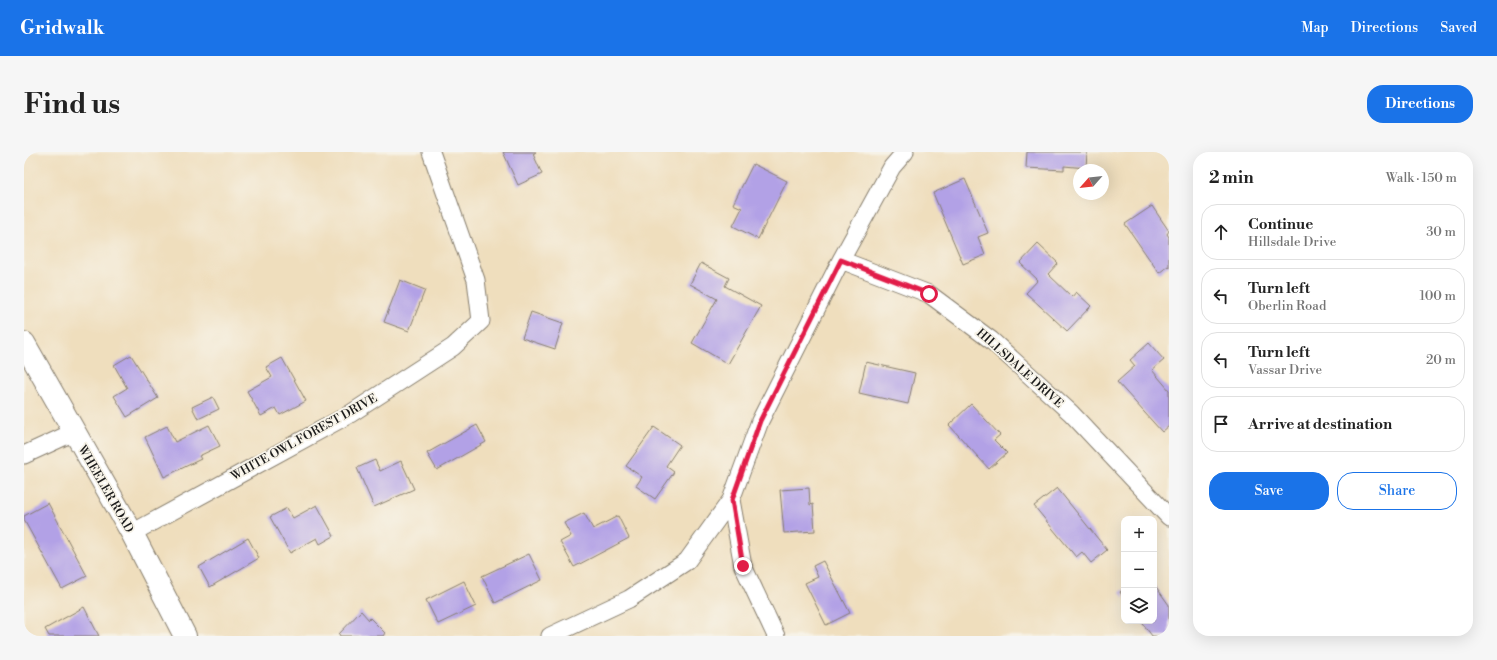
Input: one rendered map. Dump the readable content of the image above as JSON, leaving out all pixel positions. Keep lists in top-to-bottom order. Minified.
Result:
{"streets":{"street":["HILLSDALE DRIVE","WHITE OWL FOREST DRIVE","WHEELER ROAD"]},"crossings":[["WHITE OWL FOREST DRIVE","WHEELER ROAD"]],"north":"bottom left","page":{"header":"Gridwalk","nav":["Map","Directions","Saved"],"buttons":["Directions",["Save","Share"]],"title":"Find us","heading":["2 min","Walk · 150 m"],"list":[["Continue","Hillsdale Drive","30 m"],["Turn left","Oberlin Road","100 m"],["Turn left","Vassar Drive","20 m"],"Arrive at destination"],"map_buttons":["+","−"]}}
